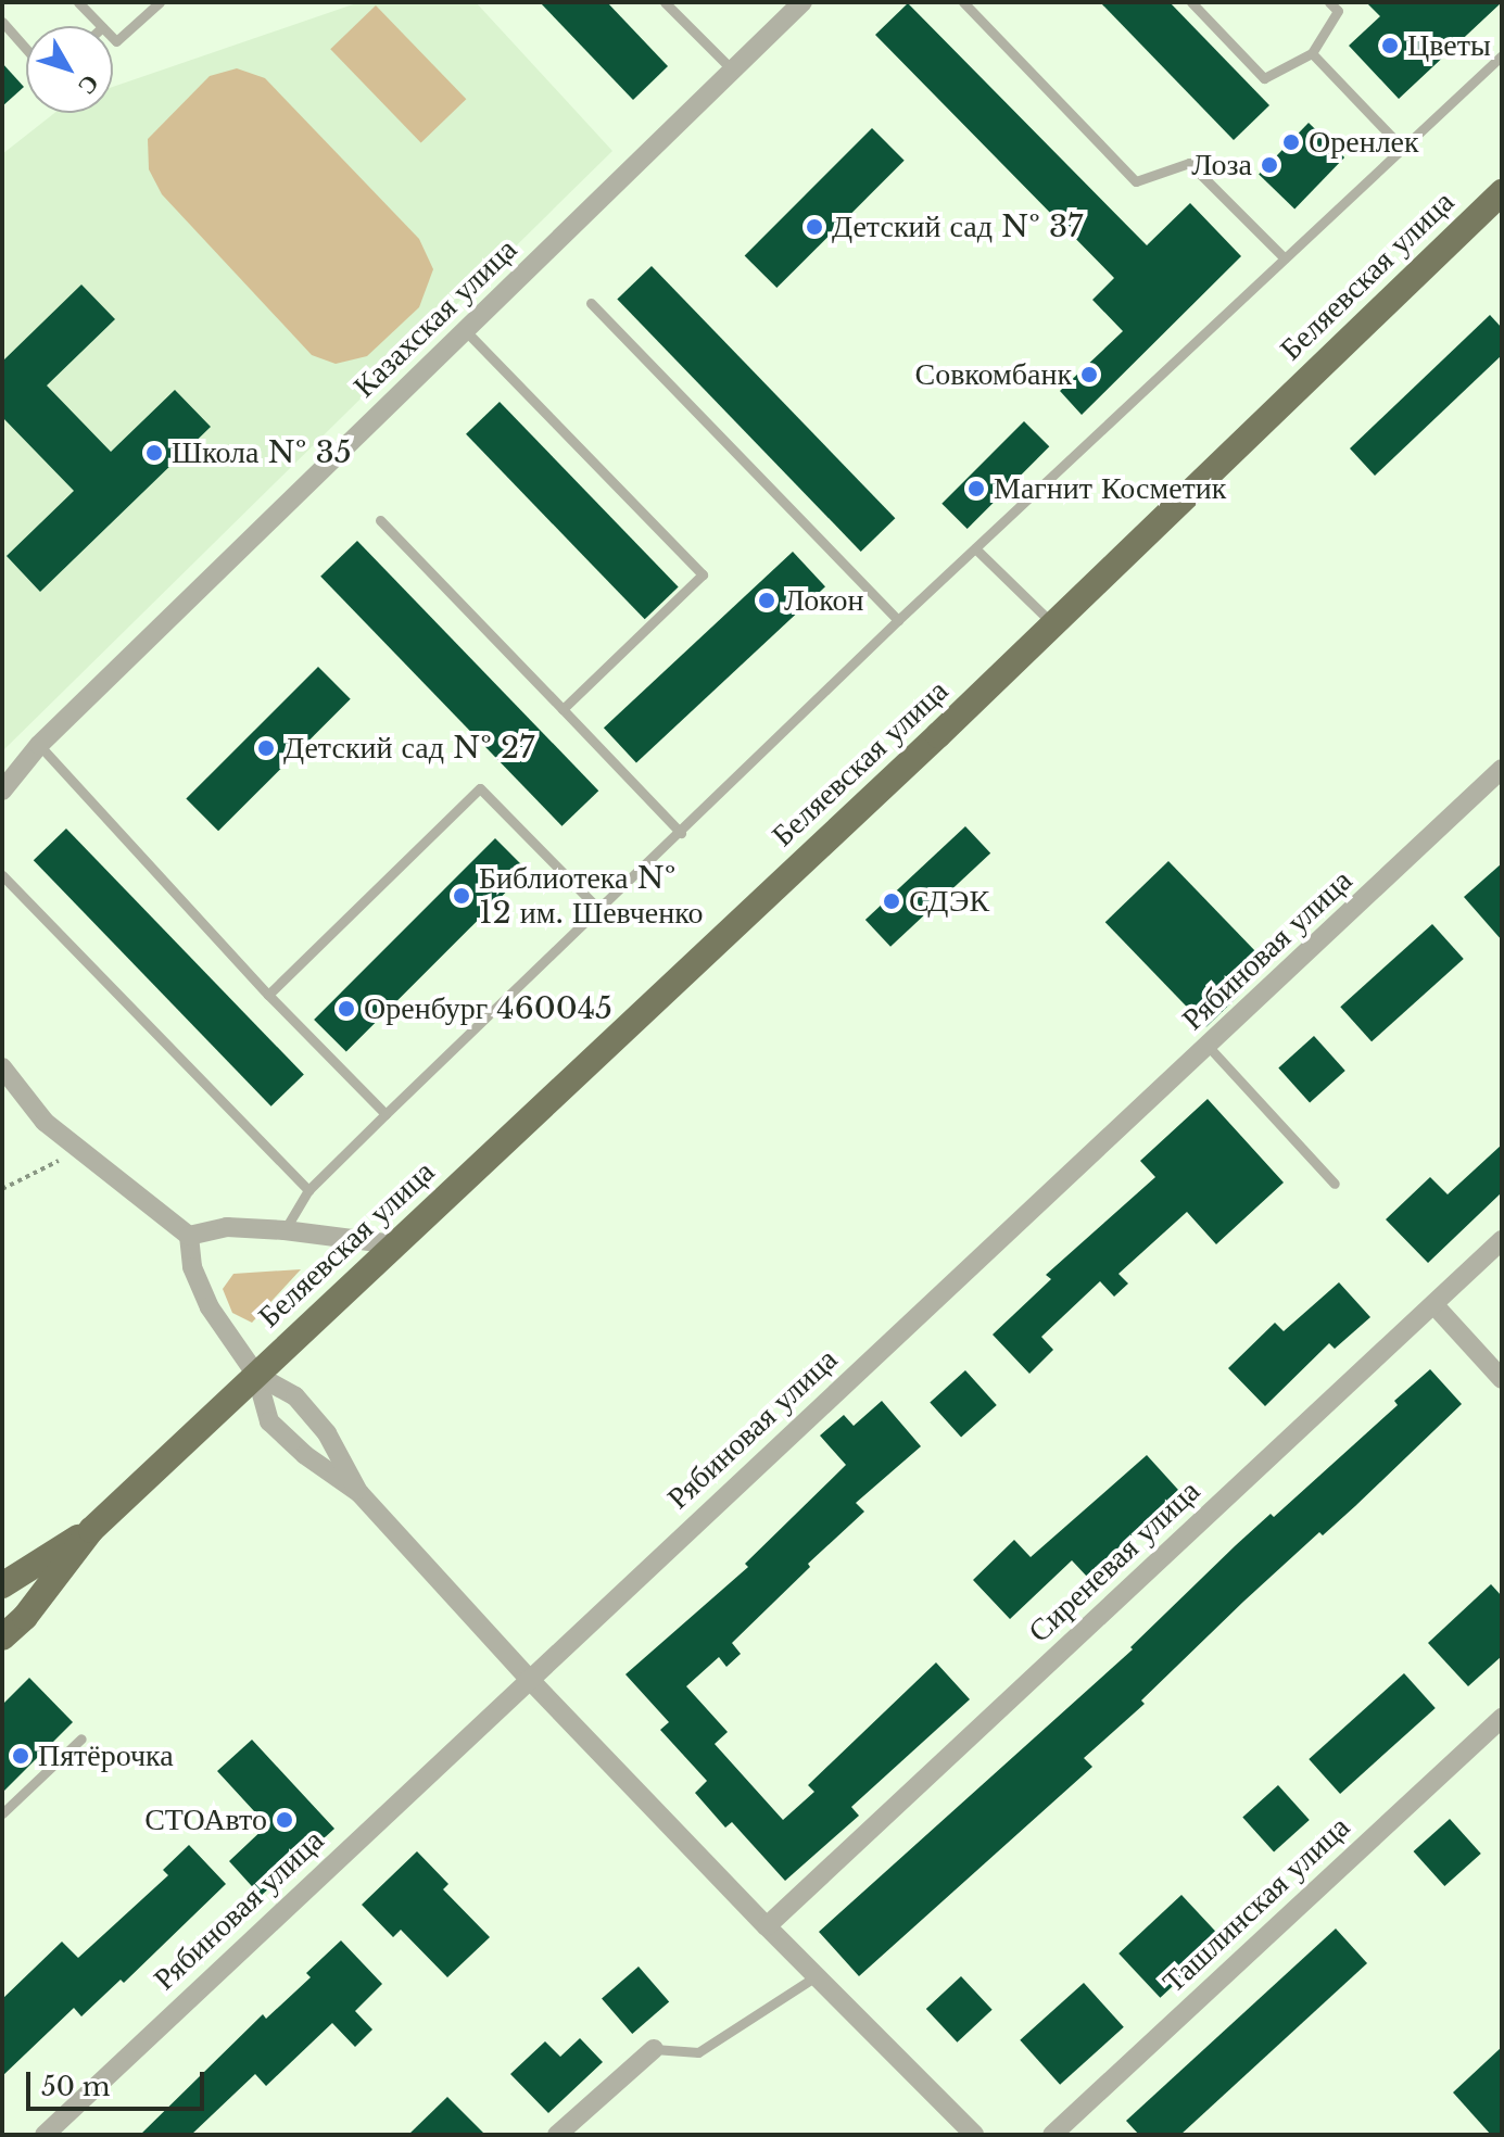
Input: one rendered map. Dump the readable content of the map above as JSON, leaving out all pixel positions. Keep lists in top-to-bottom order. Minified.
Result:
{"streets":{"main road":["Беляевская улица"],"street":["Казахская улица","Рябиновая улица","Сиреневая улица","Ташлинская улица"]},"places":["Цветы","Оренлек","Лоза","Детский сад № 37","Совкомбанк","Школа № 35","Магнит Косметик","Локон","Детский сад № 27","Библиотека № 12 им. Шевченко","СДЭК","Оренбург 460045","Пятёрочка","СТОАвто"],"scale_bar":"50 m","north":"bottom right"}
